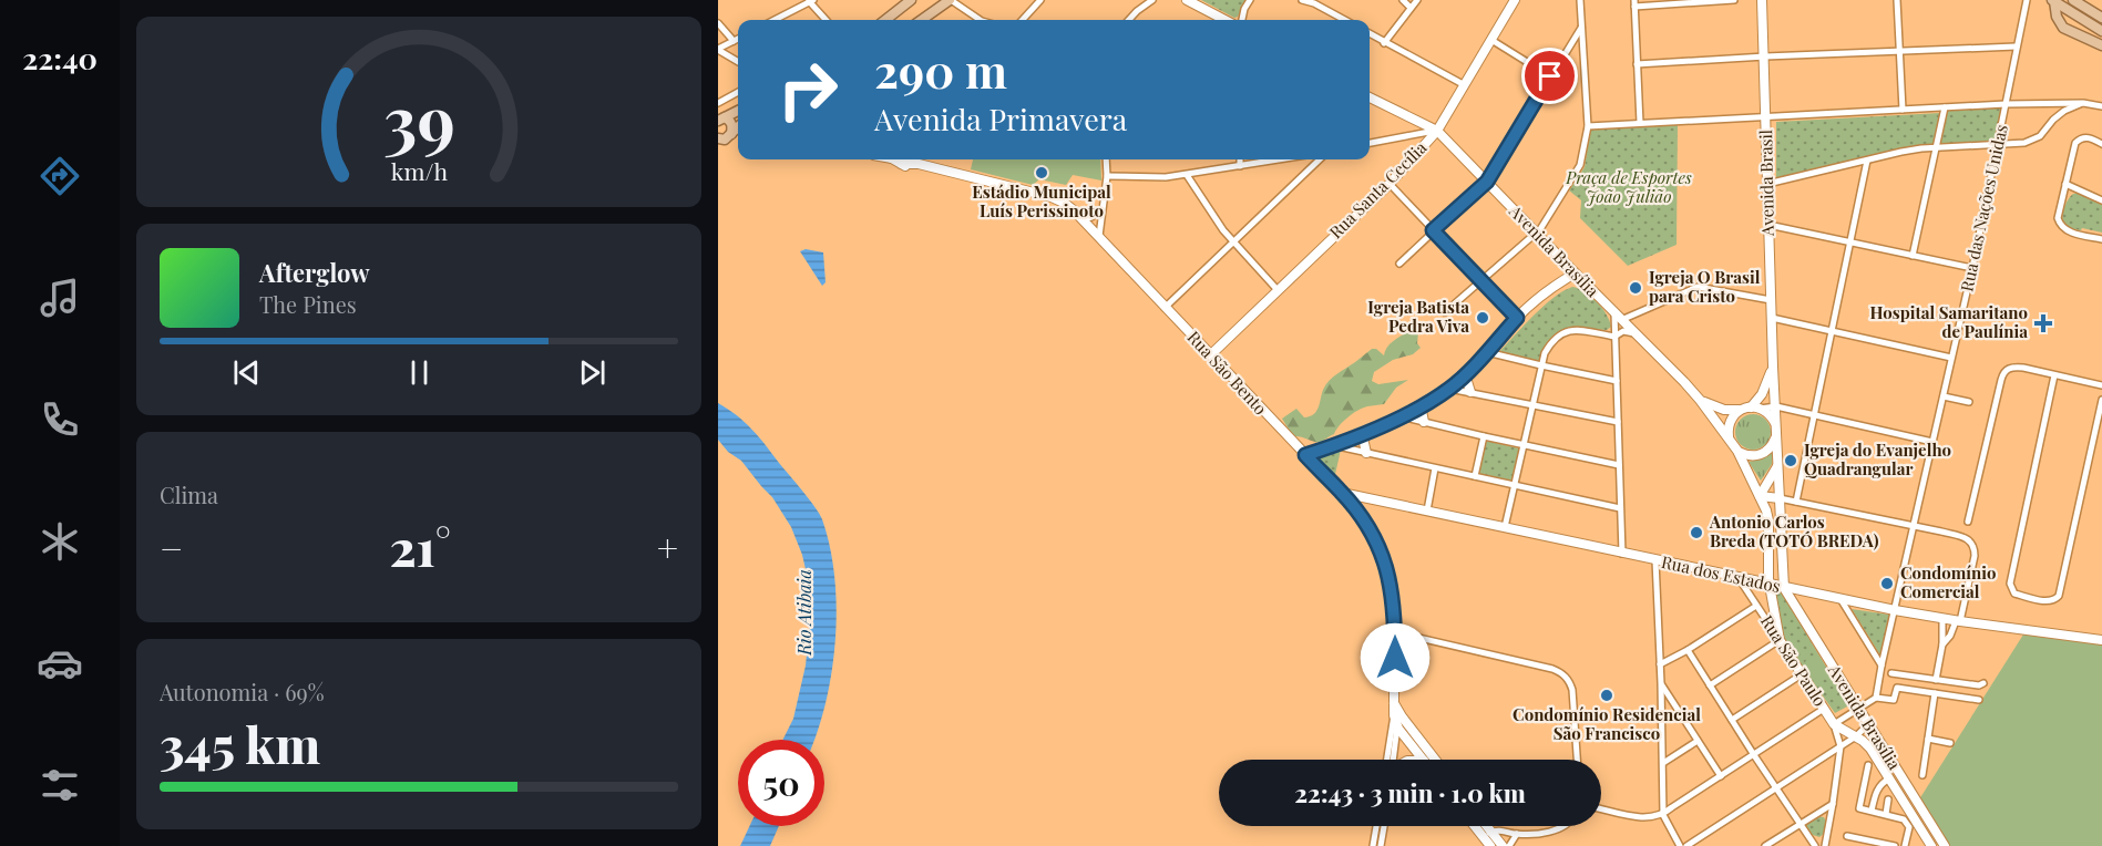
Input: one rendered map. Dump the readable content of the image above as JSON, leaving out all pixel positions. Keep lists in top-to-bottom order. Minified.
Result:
{"streets":{"main road":["Avenida Brasil","Rua Santa Cecília","Avenida Brasília","Rua São Bento","Rua dos Estados","Rua São Paulo"],"street":["Rua das Nações Unidas"]},"crossings":[["Avenida Brasil","Avenida Brasília"],["Avenida Brasil","Rua dos Estados"],["Rua Santa Cecília","Avenida Brasília"],["Rua Santa Cecília","Rua São Bento"],["Rua das Nações Unidas","Rua dos Estados"],["Avenida Brasília","Rua dos Estados"],["Avenida Brasília","Rua São Paulo"],["Rua São Bento","Rua dos Estados"],["Rua dos Estados","Rua São Paulo"]],"water":["Rio Atibaia"],"parks":["Praça de Esportes João Julião"],"places":{"other":["Estádio Municipal Luís Perissinoto","Igreja O Brasil para Cristo","Igreja Batista Pedra Viva","Igreja do Evanjelho Quadrangular","Antonio Carlos Breda (TOTÓ BREDA)","Condomínio Comercial","Condomínio Residencial São Francisco"],"health":["Hospital Samaritano de Paulínia"]},"page":{"tabs":"22:40","turn":["290 m","Avenida Primavera"],"song":["Afterglow","The Pines"],"tile":["Clima",["Autonomia · 69%","345 km"]],"heat":["−","21°","+"],"limit":"50","trip":"22:43 · 3 min · 1.0 km","gauge":["39","km/h"]}}
